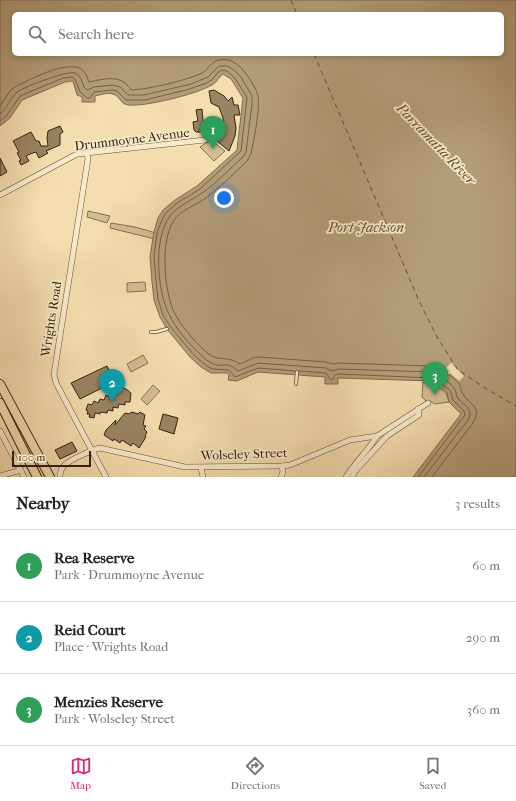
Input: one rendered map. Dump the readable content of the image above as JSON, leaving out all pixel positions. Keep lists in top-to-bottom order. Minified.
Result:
{"streets":{"street":["Drummoyne Avenue","Wrights Road","Wolseley Street"]},"crossings":[["Drummoyne Avenue","Wrights Road"],["Wrights Road","Wolseley Street"]],"water":["Parramatta River","Port Jackson"],"scale_bar":"100 m","page":{"search":"Search here","pins":["1","3","2"],"scale":"100 m","heading":["Nearby","3 results"],"list":[{"mark":"1","name":"Rea Reserve","note":"Park · Drummoyne Avenue","value":"60 m"},{"mark":"2","name":"Reid Court","note":"Place · Wrights Road","value":"290 m"},{"mark":"3","name":"Menzies Reserve","note":"Park · Wolseley Street","value":"360 m"}],"nav":["Map","Directions","Saved"]}}
